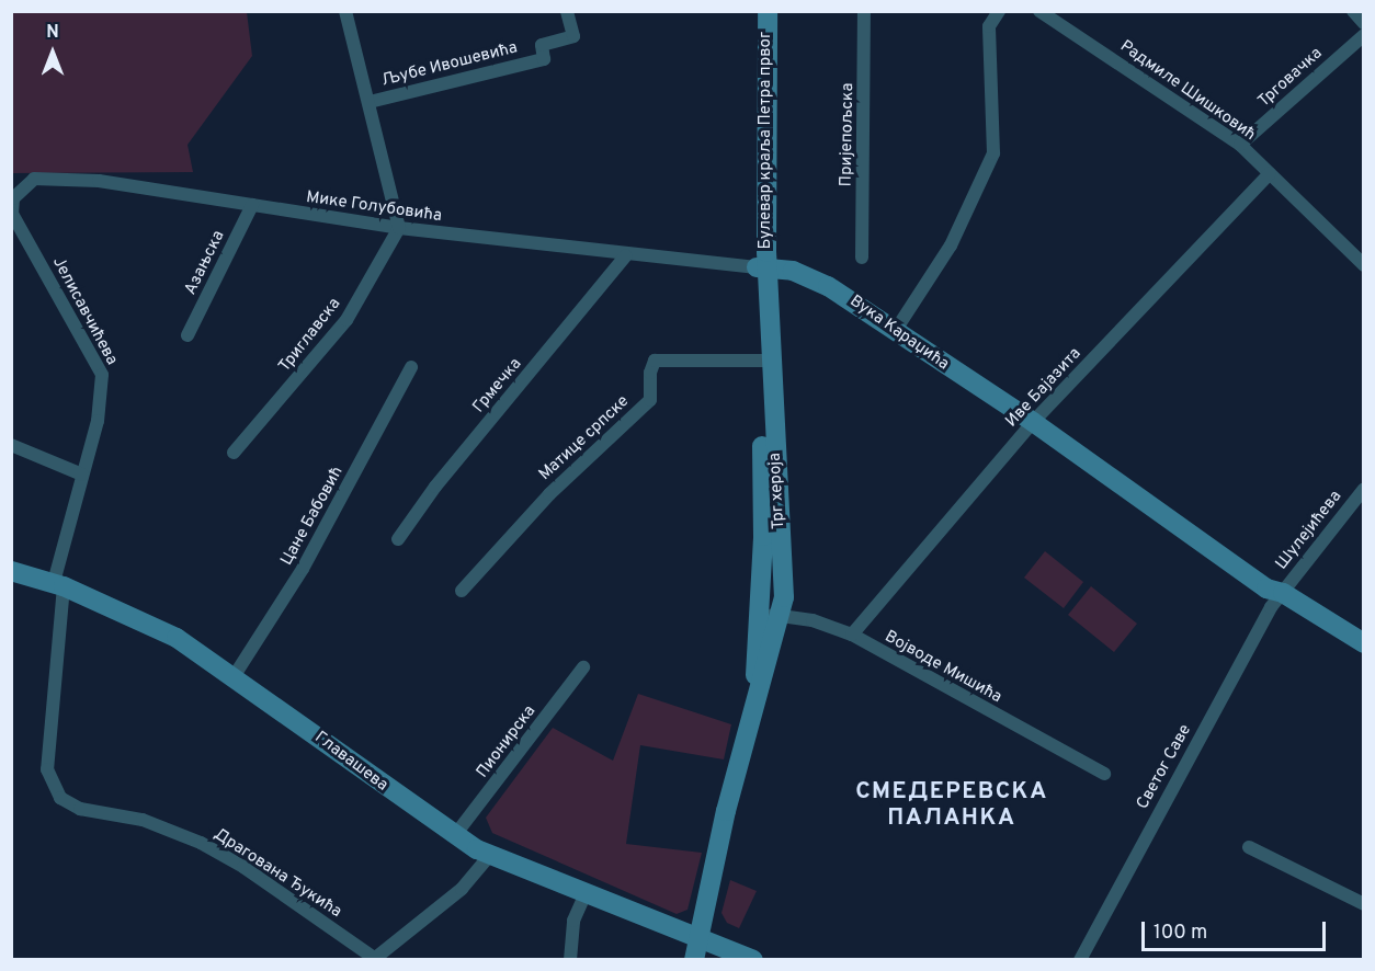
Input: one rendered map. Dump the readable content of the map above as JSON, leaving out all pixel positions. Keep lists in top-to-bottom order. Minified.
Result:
{"streets":{"main road":["Булевар краља Петра првог","Вука Караџића","Трг хероја","Главашева"],"street":["Љубе Ивошевића","Трговачка","Радмиле Шишковић","Пријепољска","Мике Голубовића","Азањска","Јелисавчићева","Триглавска","Грмечка","Иве Бајазита","Матице српске","Цане Бабовић","Шулејићева","Војводе Мишића","Пионирска","Светог Саве","Драгована Ђукића"]},"crossings":[["Трговачка","Радмиле Шишковић"],["Радмиле Шишковић","Иве Бајазита"],["Булевар краља Петра првог","Мике Голубовића"],["Булевар краља Петра првог","Вука Караџића"],["Булевар краља Петра првог","Трг хероја"],["Мике Голубовића","Азањска"],["Мике Голубовића","Јелисавчићева"],["Мике Голубовића","Вука Караџића"],["Мике Голубовића","Триглавска"],["Мике Голубовића","Грмечка"],["Мике Голубовића","Трг хероја"],["Јелисавчићева","Главашева"],["Јелисавчићева","Драгована Ђукића"],["Вука Караџића","Иве Бајазита"],["Вука Караџића","Трг хероја"],["Вука Караџића","Шулејићева"],["Вука Караџића","Светог Саве"],["Иве Бајазита","Војводе Мишића"],["Матице српске","Трг хероја"],["Трг хероја","Војводе Мишића"],["Трг хероја","Главашева"],["Цане Бабовић","Главашева"],["Шулејићева","Светог Саве"],["Пионирска","Главашева"],["Главашева","Драгована Ђукића"]],"districts":["СМЕДЕРЕВСКА ПАЛАНКА"],"scale_bar":"100 m","north":"top"}
